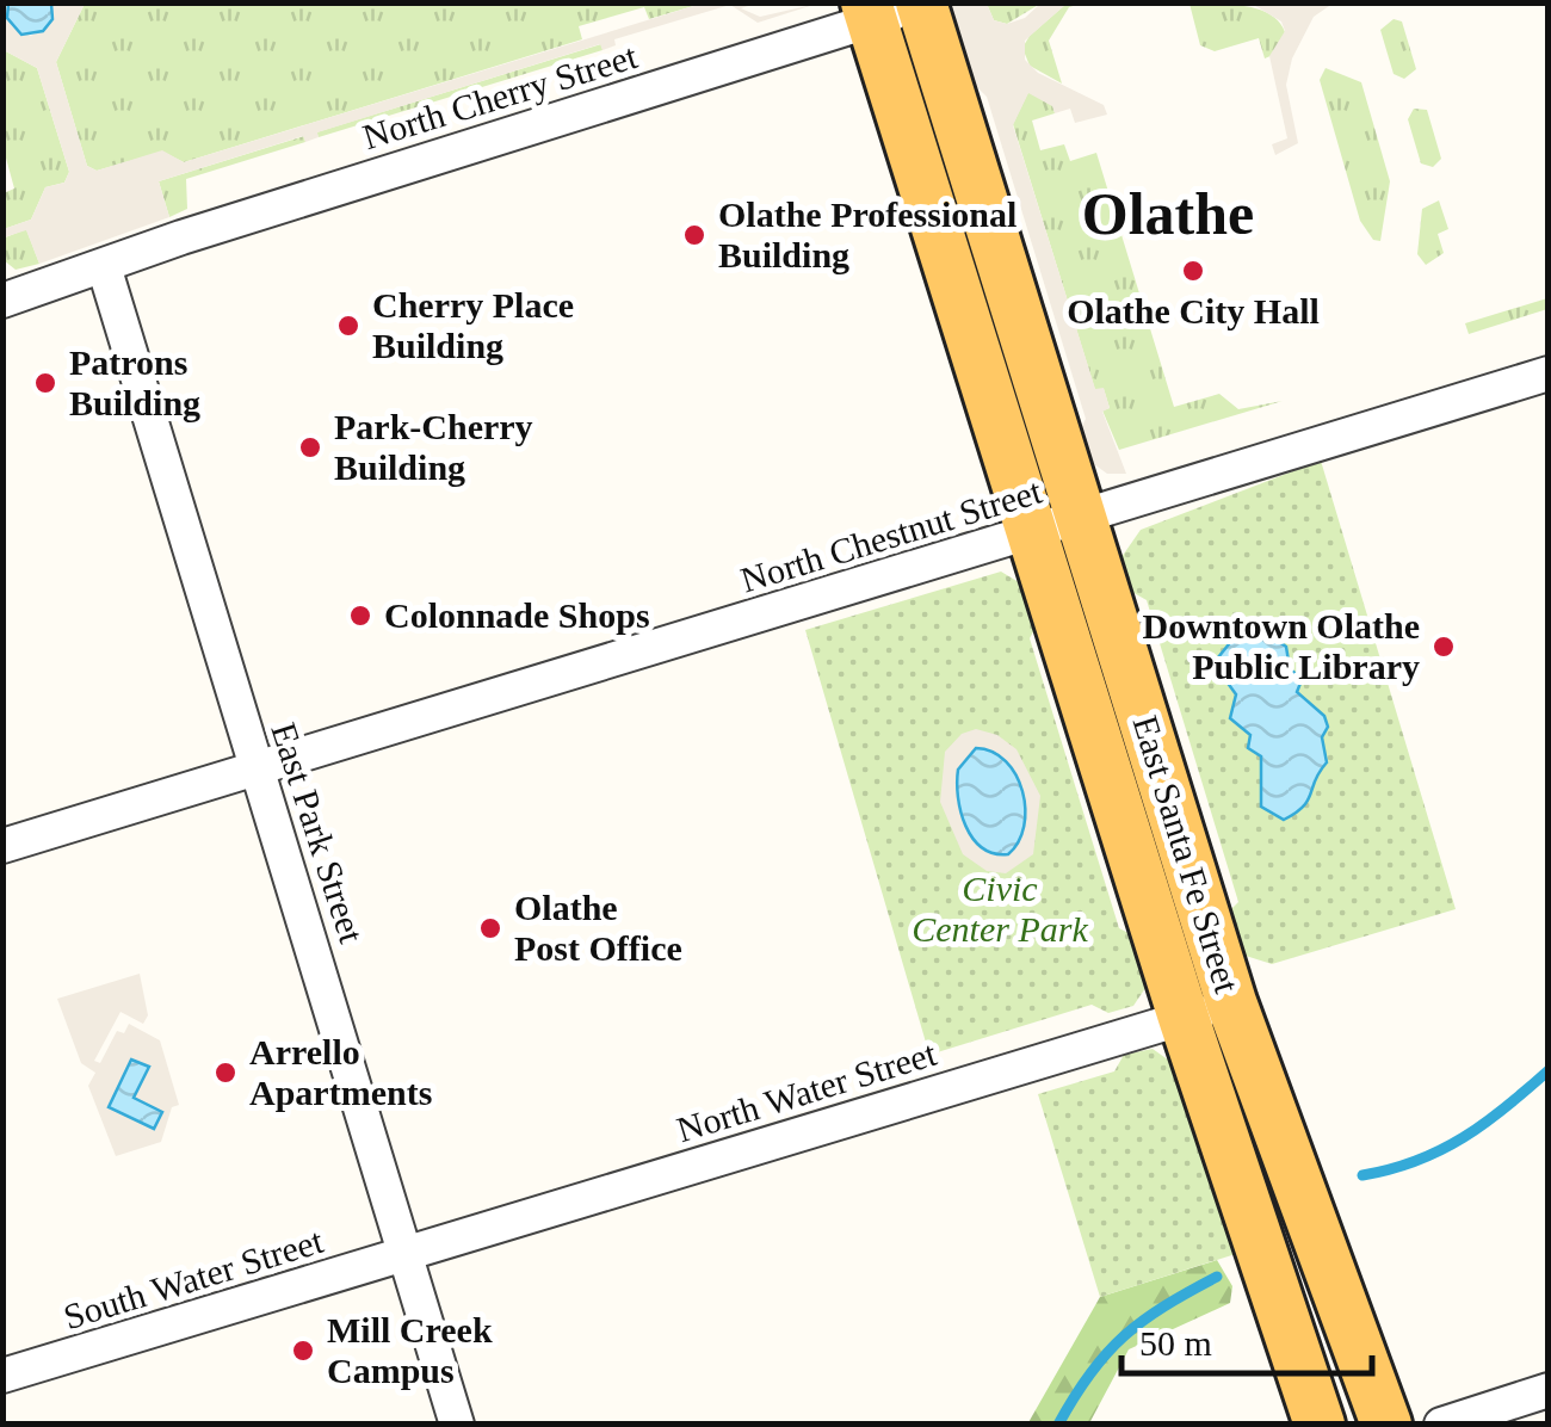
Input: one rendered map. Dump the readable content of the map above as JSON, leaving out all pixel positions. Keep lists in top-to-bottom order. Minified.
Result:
{"streets":{"main road":["East Santa Fe Street"],"street":["North Cherry Street","North Chestnut Street","East Park Street","North Water Street","South Water Street"]},"crossings":[["North Cherry Street","East Park Street"],["North Cherry Street","East Santa Fe Street"],["North Chestnut Street","East Park Street"],["North Chestnut Street","East Santa Fe Street"],["East Park Street","North Water Street"],["East Park Street","South Water Street"],["East Santa Fe Street","North Water Street"],["North Water Street","South Water Street"]],"districts":["Olathe"],"parks":["Civic Center Park"],"places":["Olathe Professional Building","Olathe City Hall","Cherry Place Building","Patrons Building","Park-Cherry Building","Colonnade Shops","Downtown Olathe Public Library","Olathe Post Office","Arrello Apartments","Mill Creek Campus"],"scale_bar":"50 m"}
